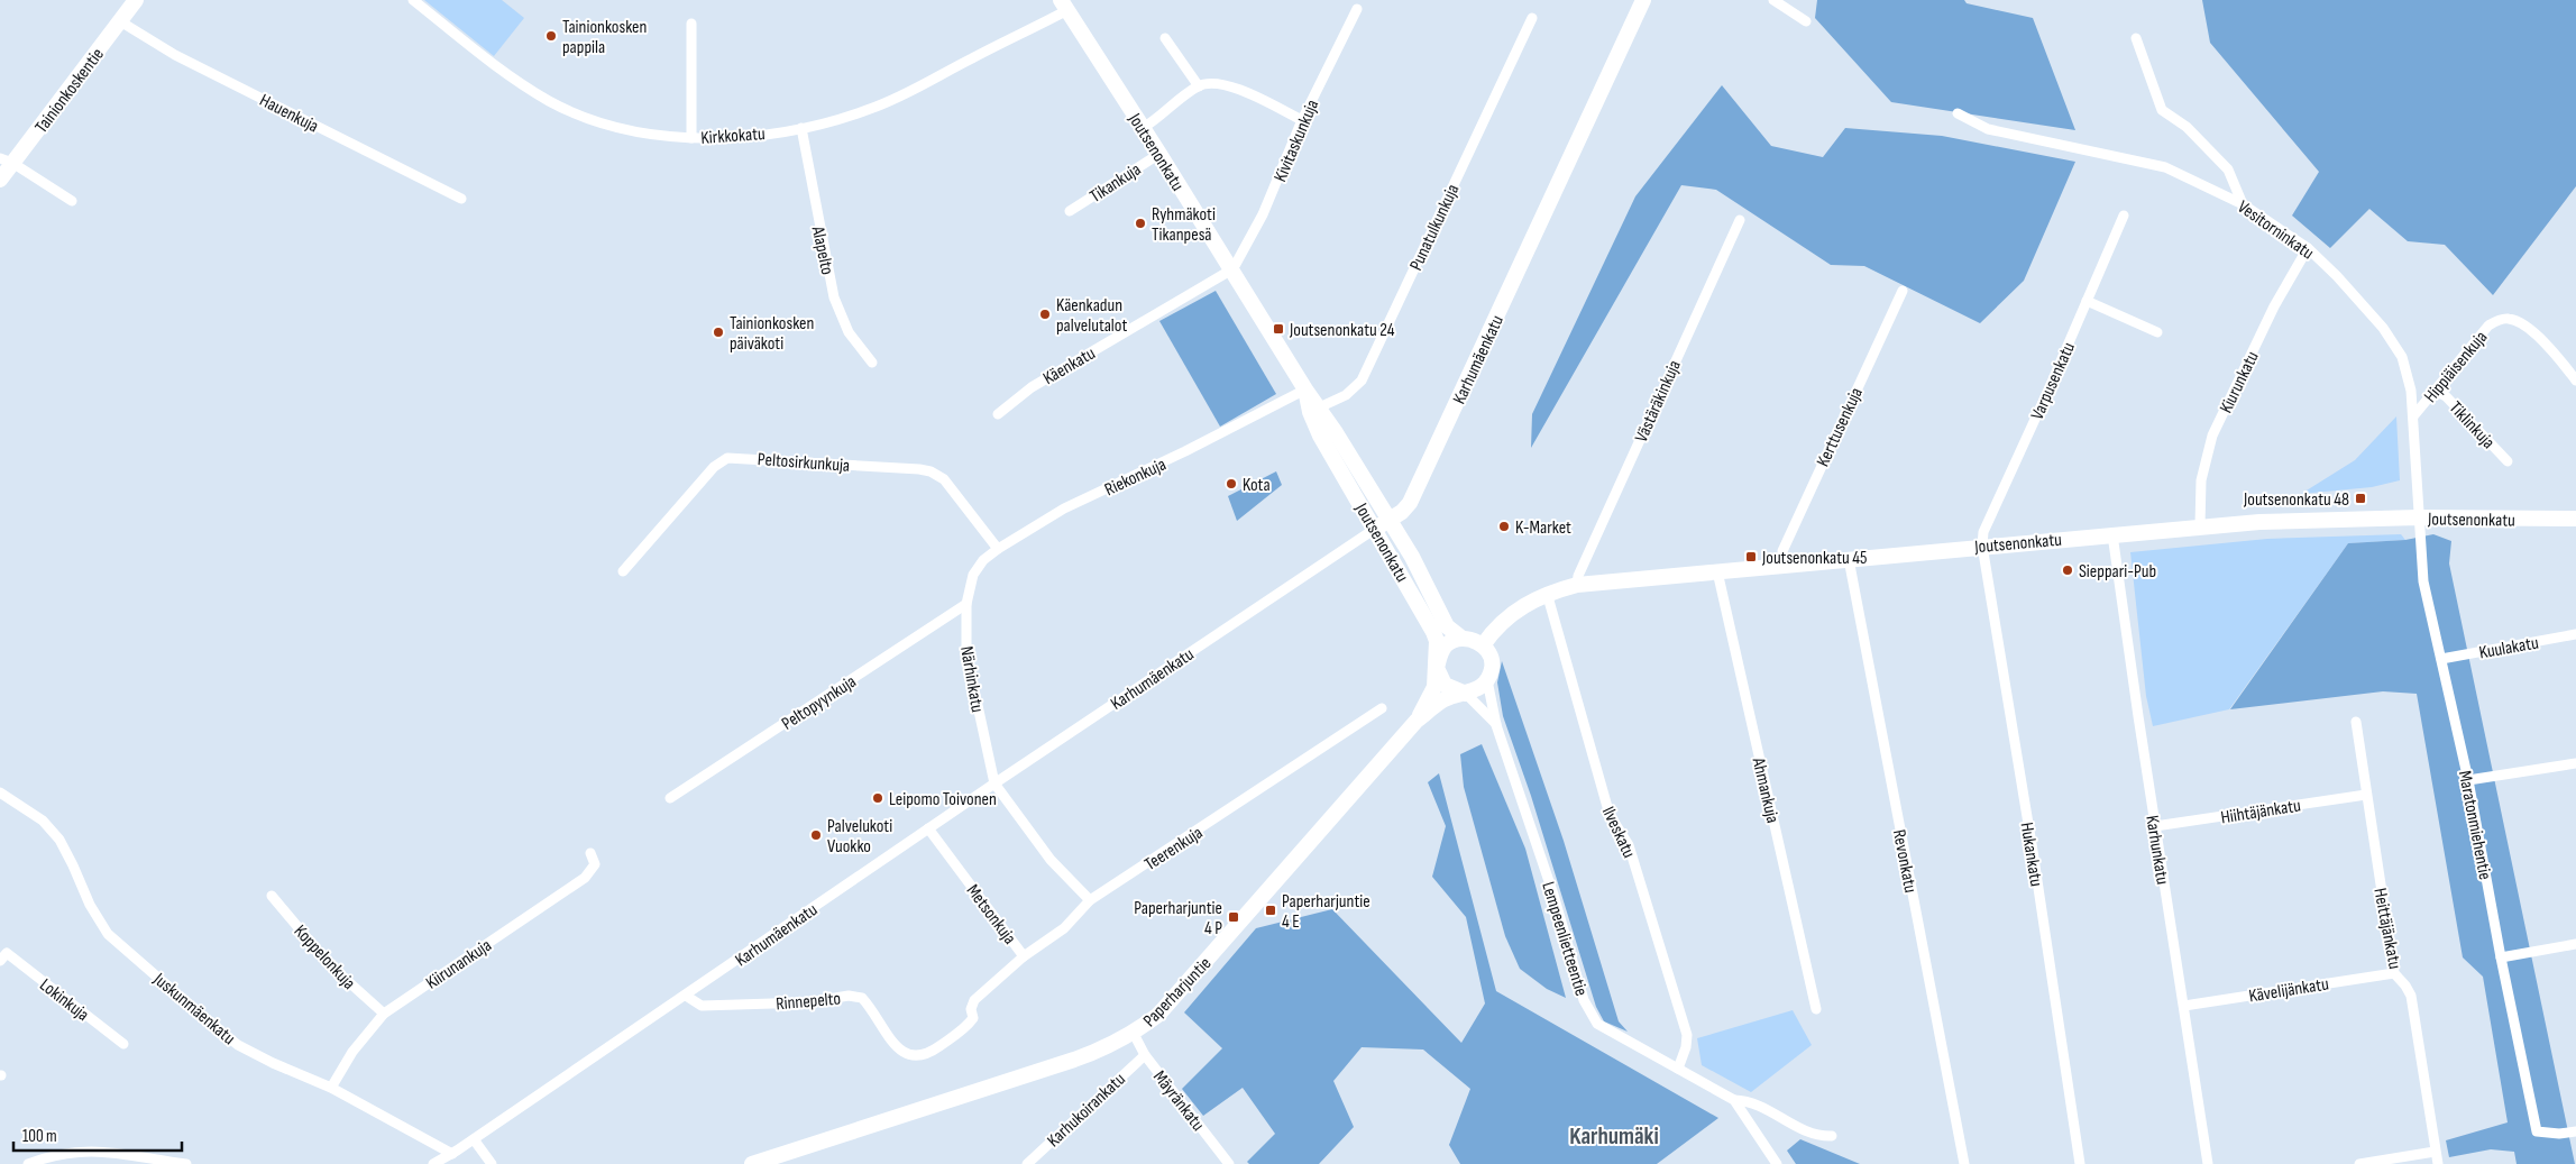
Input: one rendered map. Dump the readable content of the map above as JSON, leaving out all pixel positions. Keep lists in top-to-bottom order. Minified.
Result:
{"streets":{"main road":["Tainionkoskentie","Joutsenonkatu","Karhumäenkatu","Paperharjuntie"],"street":["Hauenkuja","Kirkkokatu","Kivitaskunkuja","Tikankuja","Punatulkunkuja","Vesitorninkatu","Alapelto","Käenkatu","Hippiäisenkuja","Varpusenkatu","Kiurunkatu","Västäräkinkuja","Tiklinkuja","Kerttusenkuja","Peltosirkunkuja","Riekonkuja","Kuulakatu","Närhinkatu","Peltopyynkuja","Ahmankuja","Hiihtäjänkatu","Maratonmiehentie","Ilveskatu","Teerenkuja","Karhunkatu","Hukankatu","Revonkatu","Metsonkuja","Heittäjänkatu","Lempeenlietteentie","Koppelonkuja","Kiirunankuja","Kävelijänkatu","Lokinkuja","Rinnepelto","Juskunmäenkatu","Mäyränkatu","Karhukoirankatu"]},"crossings":[["Tainionkoskentie","Hauenkuja"],["Kirkkokatu","Joutsenonkatu"],["Kirkkokatu","Alapelto"],["Kivitaskunkuja","Joutsenonkatu"],["Kivitaskunkuja","Käenkatu"],["Joutsenonkatu","Tikankuja"],["Joutsenonkatu","Punatulkunkuja"],["Joutsenonkatu","Vesitorninkatu"],["Joutsenonkatu","Karhumäenkatu"],["Joutsenonkatu","Käenkatu"],["Joutsenonkatu","Varpusenkatu"],["Joutsenonkatu","Kiurunkatu"],["Joutsenonkatu","Västäräkinkuja"],["Joutsenonkatu","Kerttusenkuja"],["Joutsenonkatu","Riekonkuja"],["Joutsenonkatu","Ahmankuja"],["Joutsenonkatu","Maratonmiehentie"],["Joutsenonkatu","Ilveskatu"],["Joutsenonkatu","Karhunkatu"],["Joutsenonkatu","Hukankatu"],["Joutsenonkatu","Revonkatu"],["Joutsenonkatu","Lempeenlietteentie"],["Joutsenonkatu","Paperharjuntie"],["Vesitorninkatu","Hippiäisenkuja"],["Vesitorninkatu","Kiurunkatu"],["Vesitorninkatu","Maratonmiehentie"],["Karhumäenkatu","Närhinkatu"],["Karhumäenkatu","Metsonkuja"],["Karhumäenkatu","Rinnepelto"],["Karhumäenkatu","Juskunmäenkatu"],["Hippiäisenkuja","Tiklinkuja"],["Varpusenkatu","Hukankatu"],["Peltosirkunkuja","Riekonkuja"],["Riekonkuja","Närhinkatu"],["Kuulakatu","Maratonmiehentie"],["Närhinkatu","Peltopyynkuja"],["Hiihtäjänkatu","Karhunkatu"],["Hiihtäjänkatu","Heittäjänkatu"],["Ilveskatu","Lempeenlietteentie"],["Teerenkuja","Metsonkuja"],["Karhunkatu","Kävelijänkatu"],["Metsonkuja","Rinnepelto"],["Heittäjänkatu","Kävelijänkatu"],["Lempeenlietteentie","Paperharjuntie"],["Koppelonkuja","Kiirunankuja"],["Kiirunankuja","Juskunmäenkatu"],["Paperharjuntie","Mäyränkatu"],["Mäyränkatu","Karhukoirankatu"]],"districts":["Karhumäki"],"places":{"other":["Tainionkosken pappila","Ryhmäkoti Tikanpesä","Käenkadun palvelutalot","Tainionkosken päiväkoti","Kota","K-Market","Sieppari-Pub","Leipomo Toivonen","Palvelukoti Vuokko"],"transit":["Joutsenonkatu 24","Joutsenonkatu 48","Joutsenonkatu 45","Paperharjuntie 4 E","Paperharjuntie 4 P"]},"scale_bar":"100 m"}
